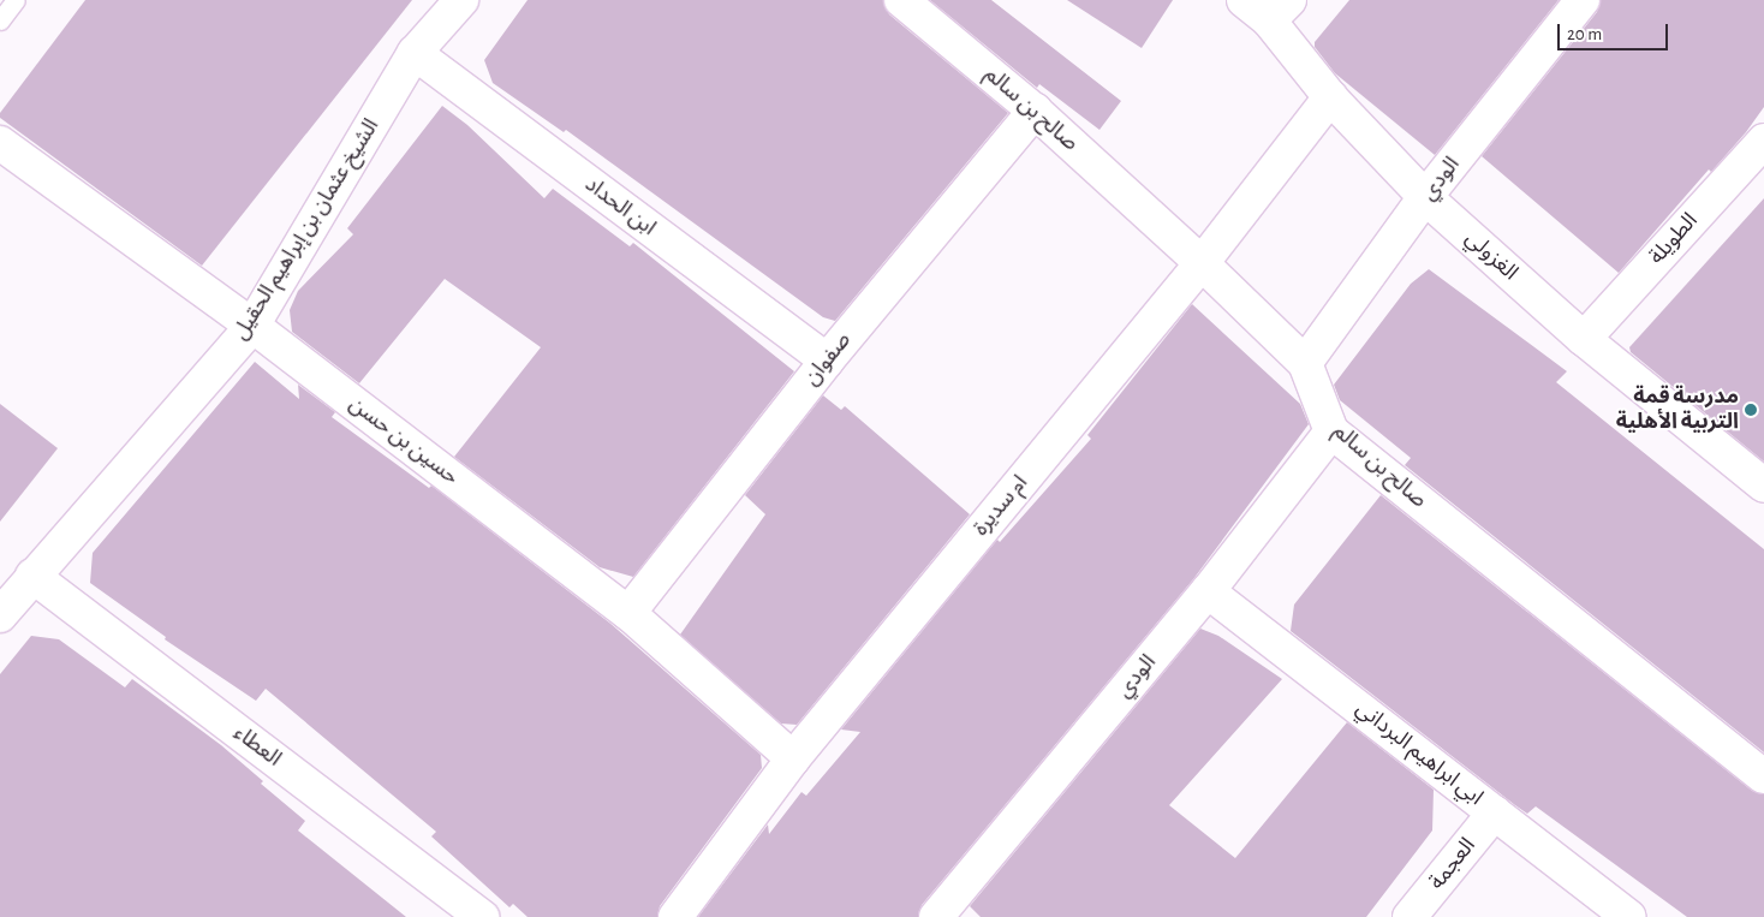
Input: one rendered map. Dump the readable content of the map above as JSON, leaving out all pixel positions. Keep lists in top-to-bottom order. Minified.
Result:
{"streets":{"street":["صالح بن سالم","الودي","ابن الحداد","الشيخ عثمان بن إبراهيم الحقيل","الطويلة","الغزولي","صفوان","حسين بن حسن","ام سديرة","العطاء","ابي ابراهيم البرداني","العجمة"]},"crossings":[["صالح بن سالم","الودي"],["صالح بن سالم","صفوان"],["صالح بن سالم","ام سديرة"],["الودي","الغزولي"],["الودي","ابي ابراهيم البرداني"],["ابن الحداد","الشيخ عثمان بن إبراهيم الحقيل"],["ابن الحداد","صفوان"],["الشيخ عثمان بن إبراهيم الحقيل","حسين بن حسن"],["الشيخ عثمان بن إبراهيم الحقيل","العطاء"],["الطويلة","الغزولي"],["الغزولي","ام سديرة"],["صفوان","حسين بن حسن"],["حسين بن حسن","ام سديرة"],["ابي ابراهيم البرداني","العجمة"]],"places":["مدرسة قمة التربية الأهلية"],"scale_bar":"20 m"}
